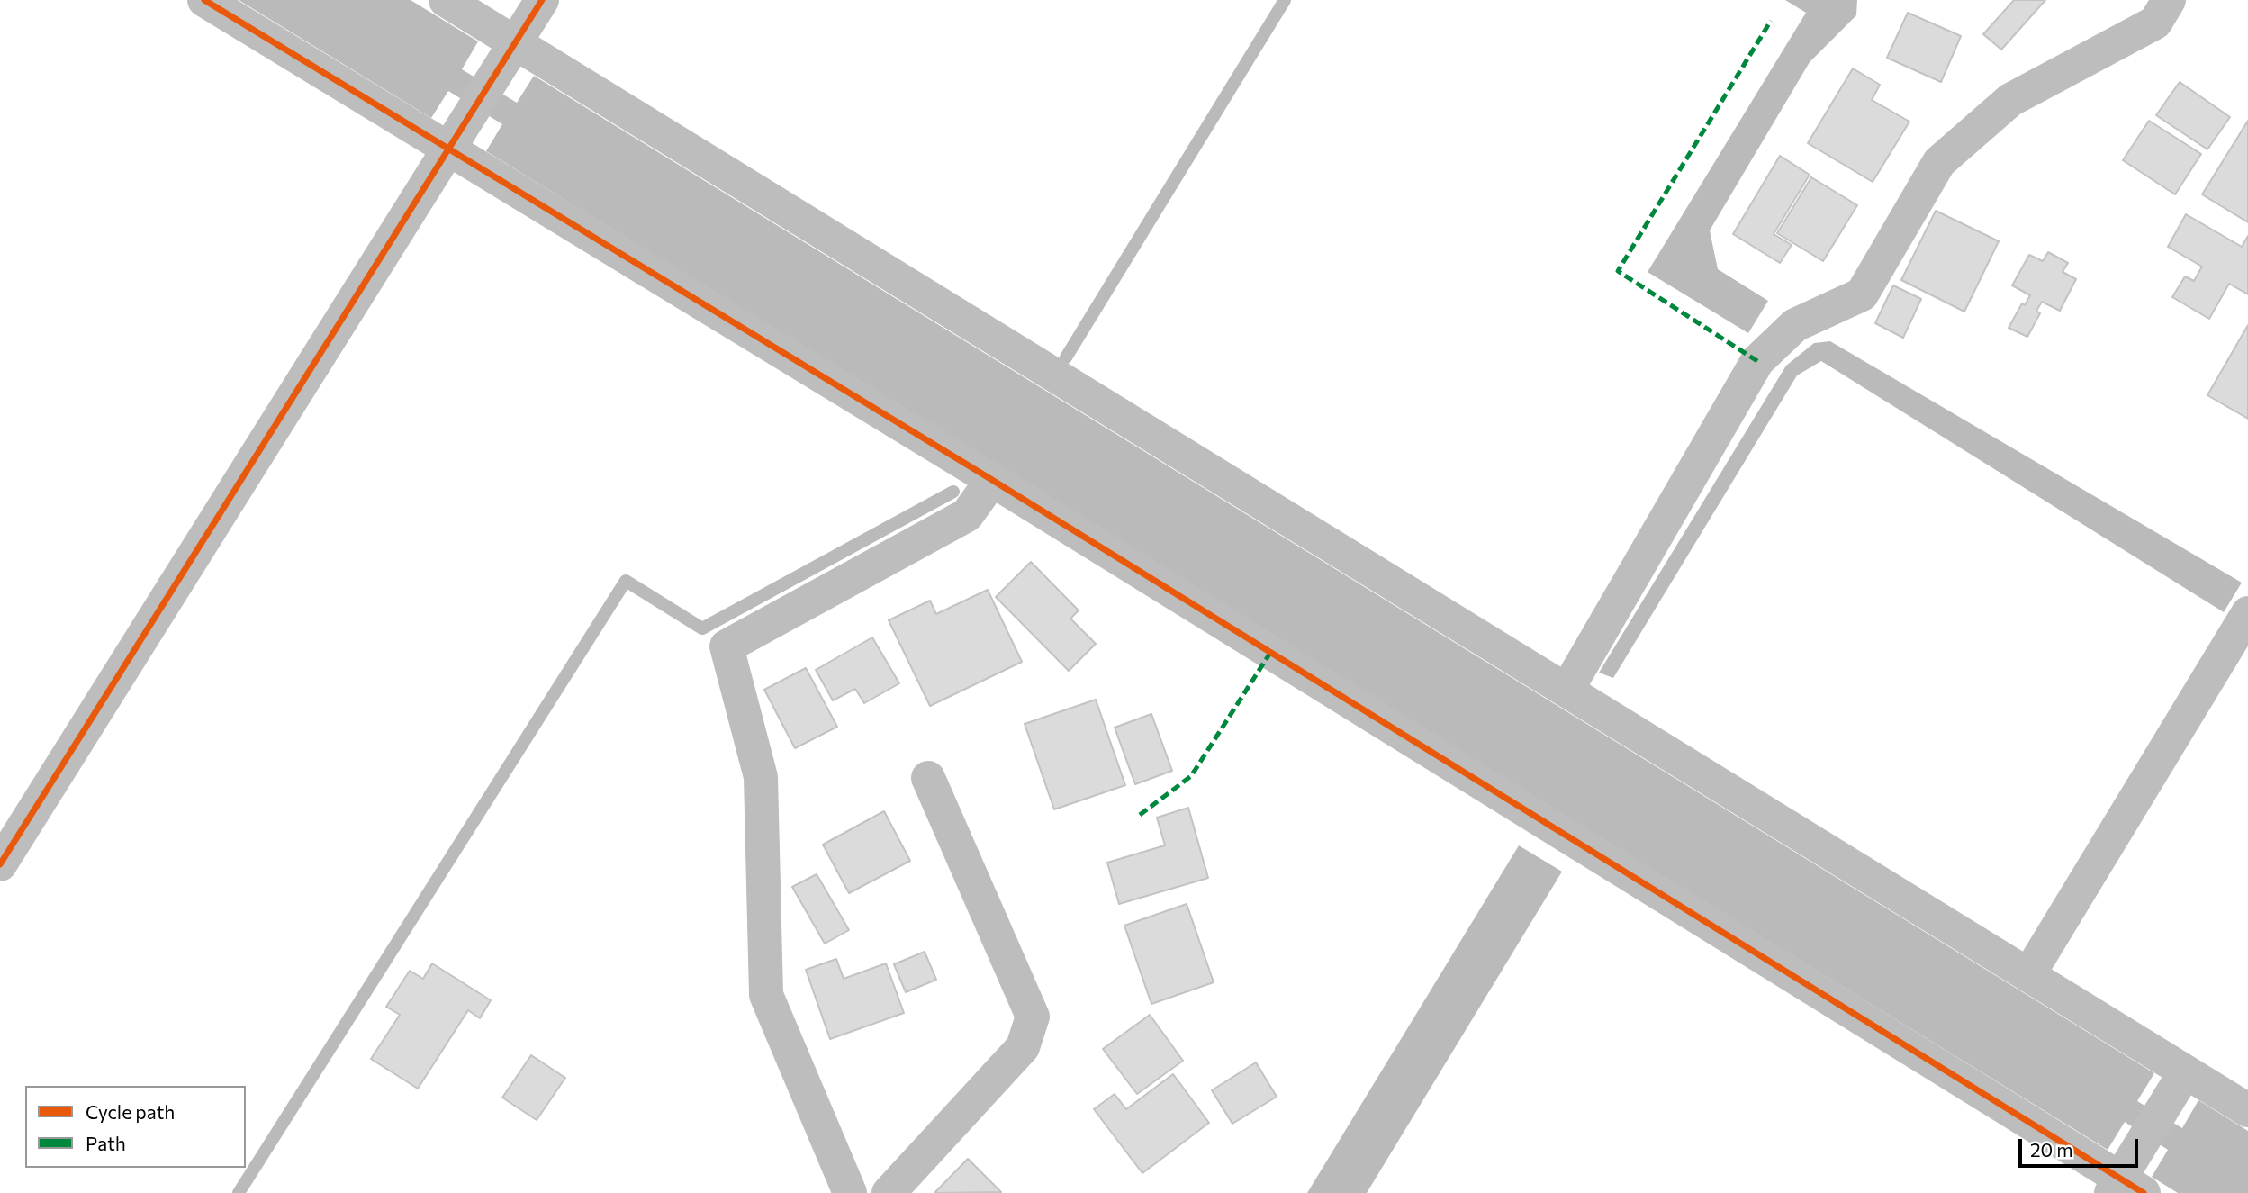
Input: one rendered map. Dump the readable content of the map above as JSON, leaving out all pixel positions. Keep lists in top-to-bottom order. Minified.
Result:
{"legend":["Cycle path","Path"],"scale_bar":"20 m"}
